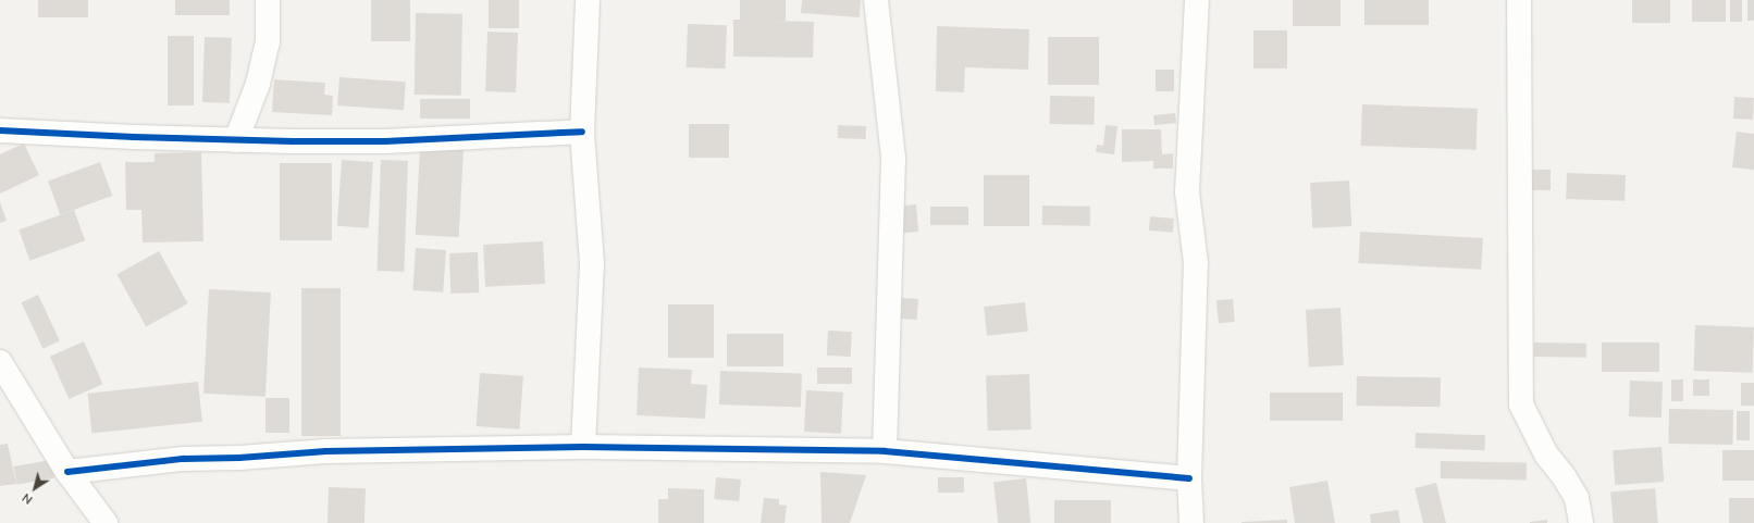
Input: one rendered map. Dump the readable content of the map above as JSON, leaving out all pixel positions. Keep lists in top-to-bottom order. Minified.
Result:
{"north":"bottom left"}
